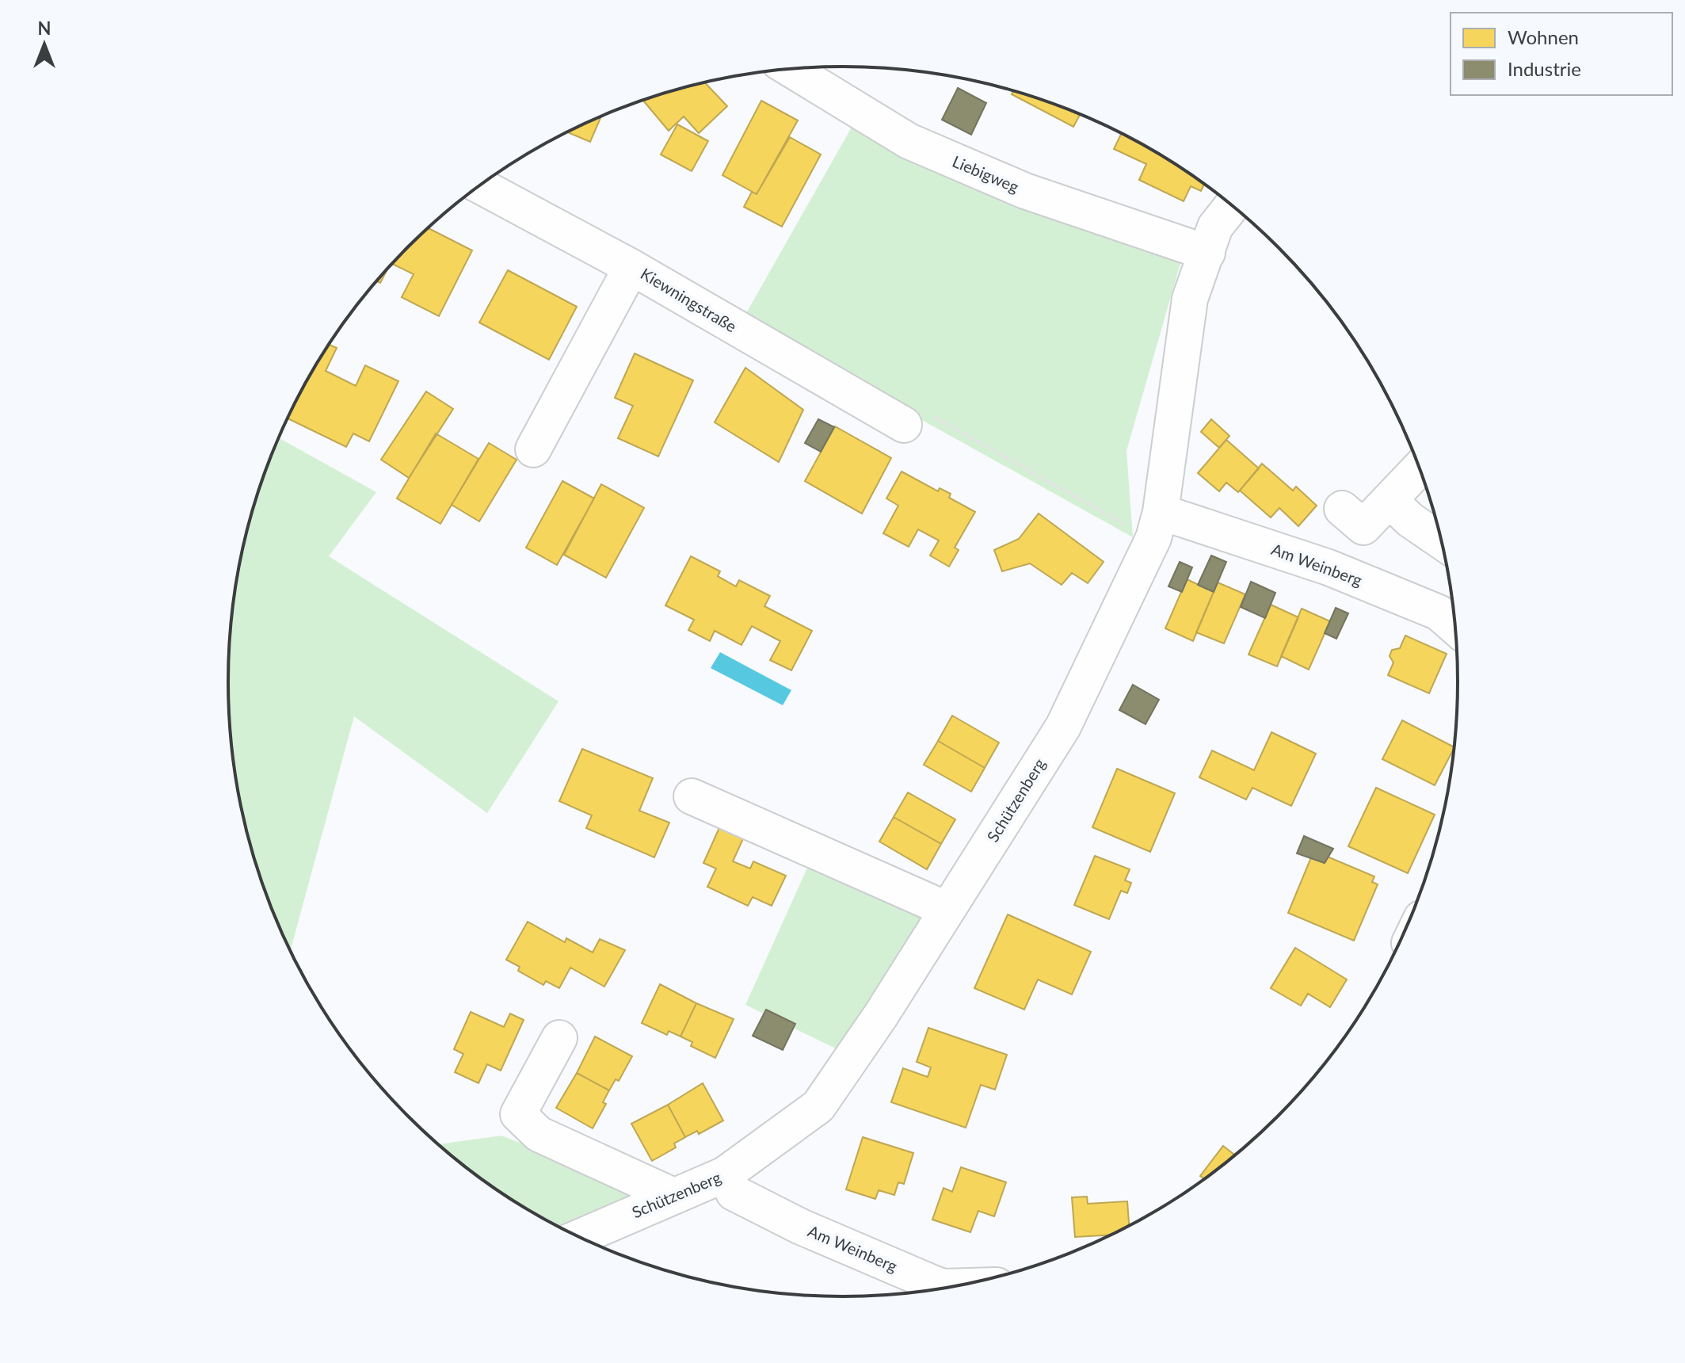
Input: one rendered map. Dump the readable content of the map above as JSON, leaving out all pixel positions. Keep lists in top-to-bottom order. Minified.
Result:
{"streets":{"street":["Liebigweg","Kiewningstraße","Am Weinberg","Schützenberg"]},"crossings":[["Liebigweg","Schützenberg"],["Am Weinberg","Schützenberg"]],"legend":["Wohnen","Industrie"],"north":"top"}
